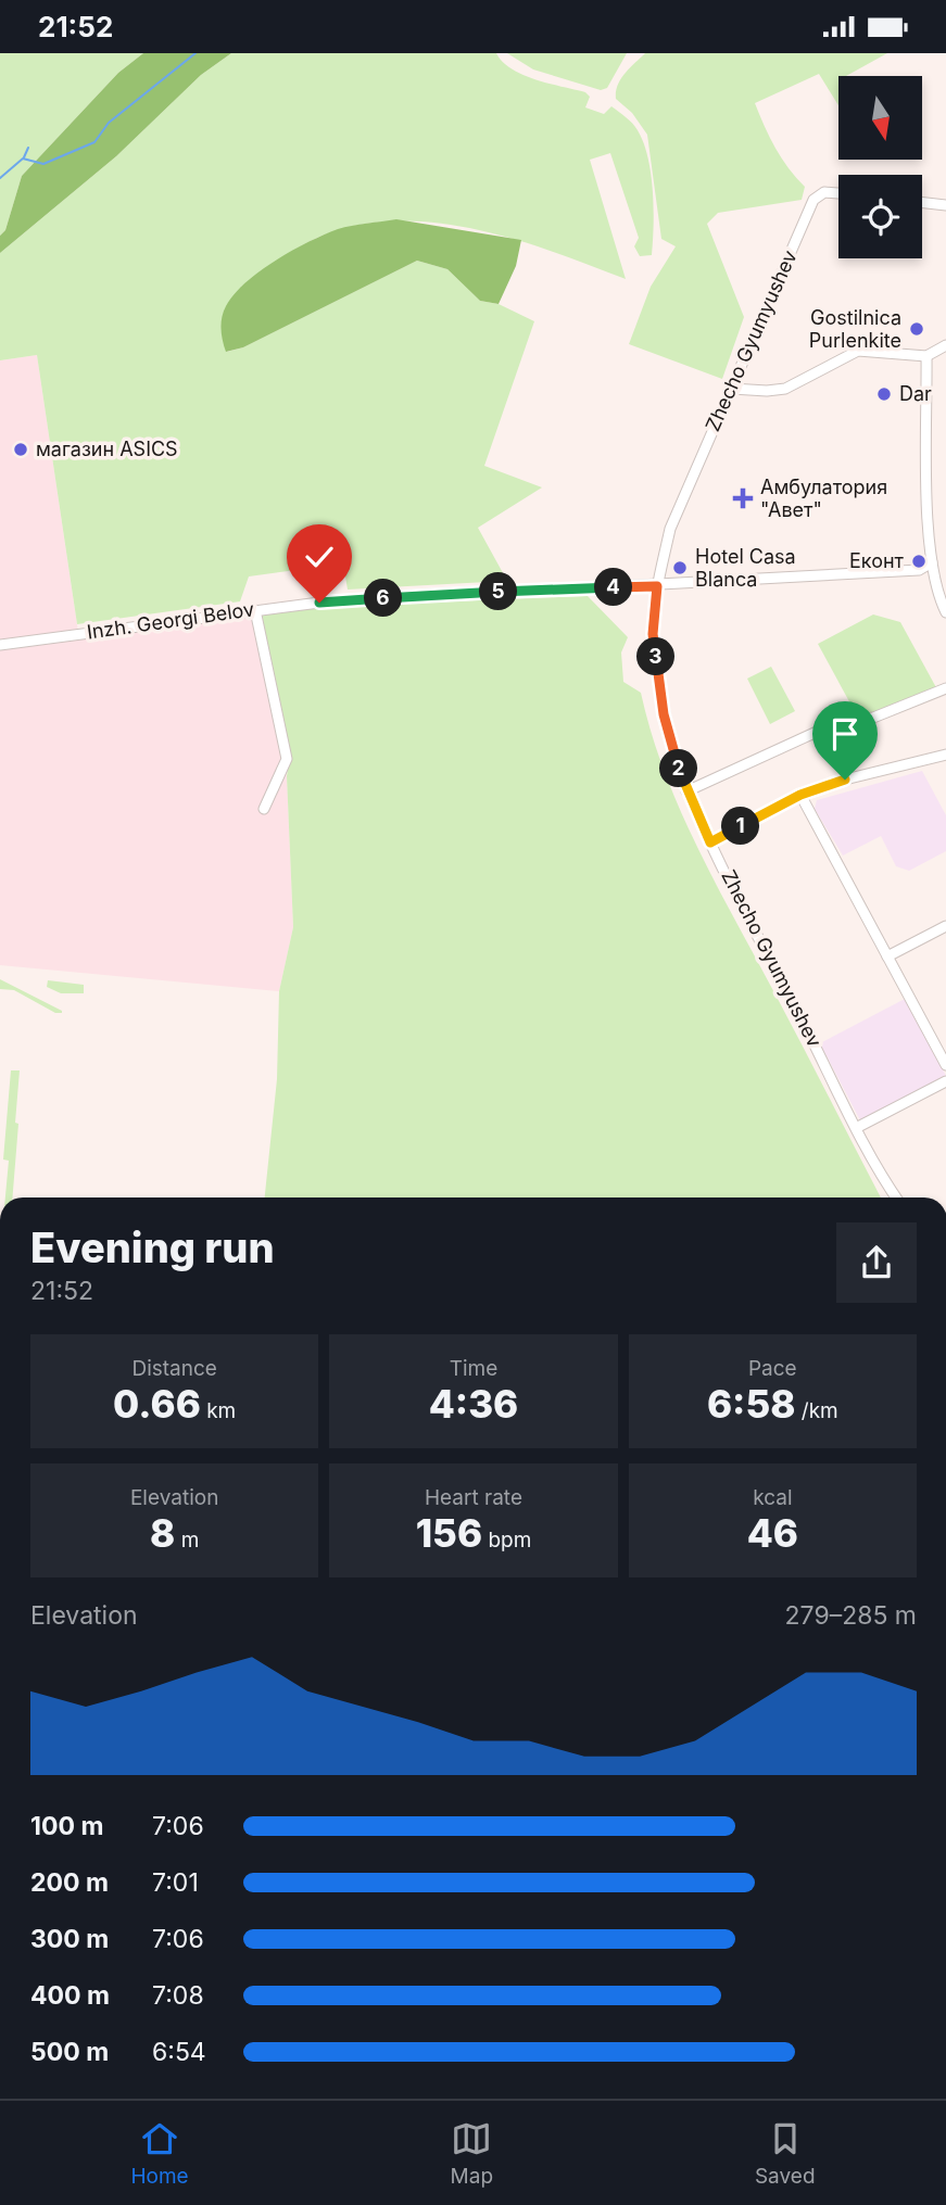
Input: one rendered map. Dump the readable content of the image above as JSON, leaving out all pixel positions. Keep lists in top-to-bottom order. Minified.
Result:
{"streets":{"street":["Zhecho Gyumyushev","Inzh. Georgi Belov"]},"crossings":[["Zhecho Gyumyushev","Inzh. Georgi Belov"]],"places":{"other":["Gostilnica Purlenkite","Dar","магазин ASICS","Еконт","Hotel Casa Blanca"],"health":["Амбулатория \"Авет\""]},"north":"bottom","page":{"status":"21:52","pins":["4","5","6","3","2","1"],"heading":["Evening run","21:52"],"stats":[["Distance","0.66 km"],["Time","4:36"],["Pace","6:58 /km"],["Elevation","8 m"],["Heart rate","156 bpm"],["kcal","46"]],"chart":["Elevation","279–285 m"],"list":[{"name":"100 m","note":"7:06"},{"name":"200 m","note":"7:01"},{"name":"300 m","note":"7:06"},{"name":"400 m","note":"7:08"},{"name":"500 m","note":"6:54"}],"tabs":["Home","Map","Saved"]}}
